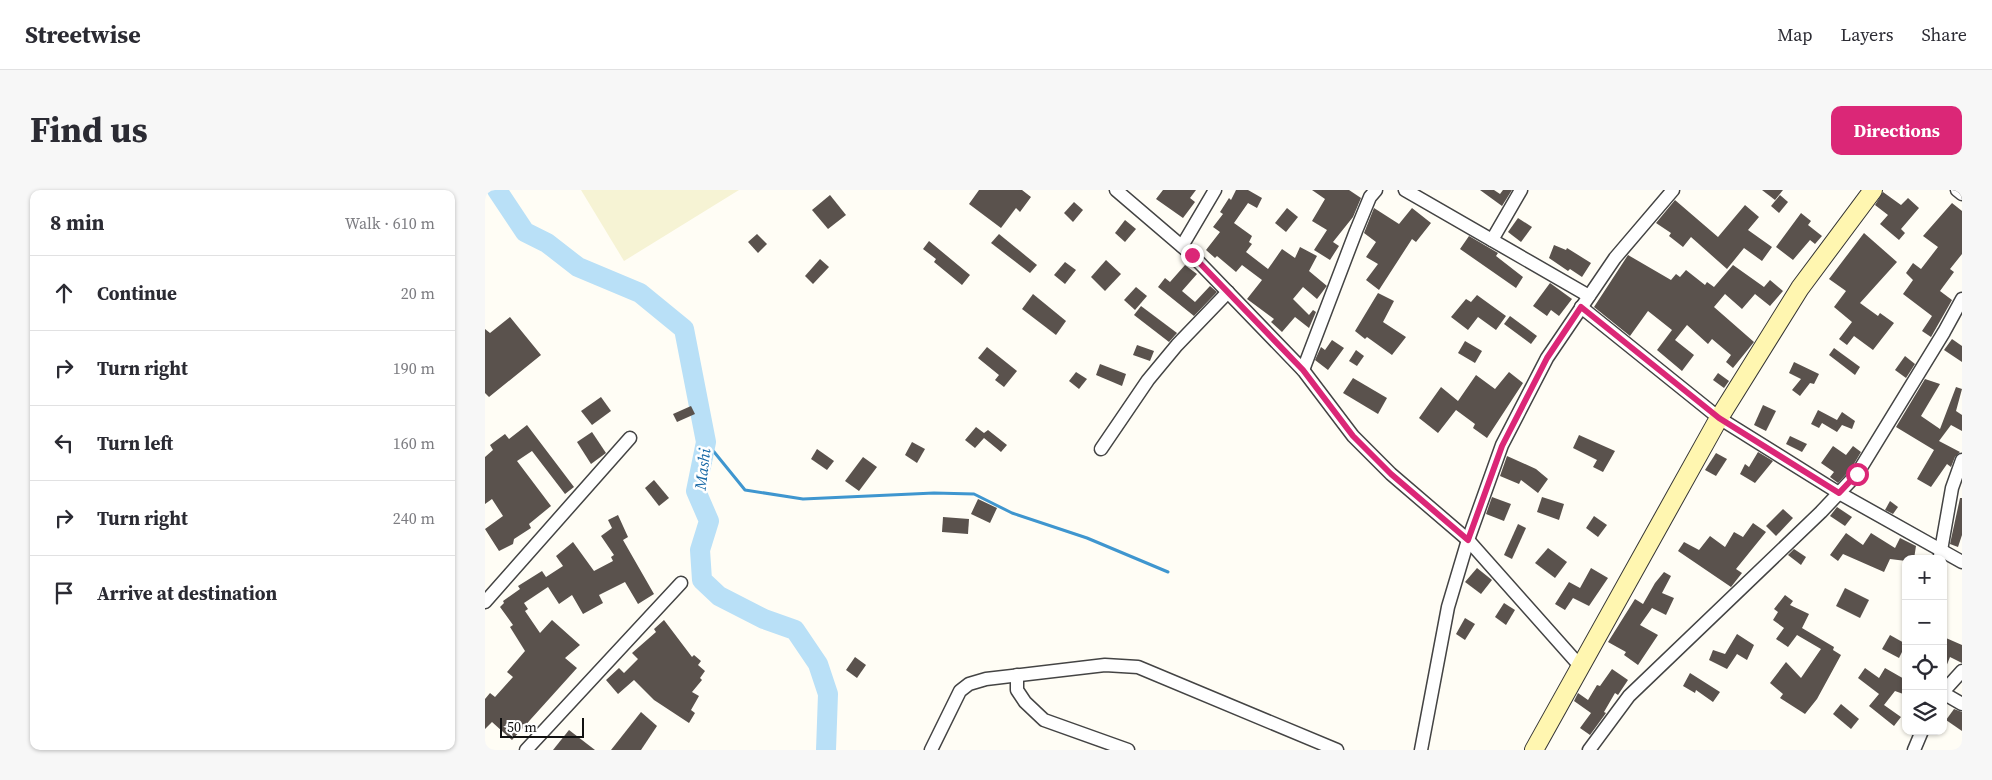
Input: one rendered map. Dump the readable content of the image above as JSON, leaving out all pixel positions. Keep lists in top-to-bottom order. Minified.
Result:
{"water":["Mashi"],"scale_bar":"50 m","page":{"header":"Streetwise","nav":["Map","Layers","Share"],"title":"Find us","buttons":"Directions","heading":["8 min","Walk · 610 m"],"list":[["Continue","20 m"],["Turn right","190 m"],["Turn left","160 m"],["Turn right","240 m"],"Arrive at destination"],"map_buttons":["+","−"],"scale":"50 m"}}
